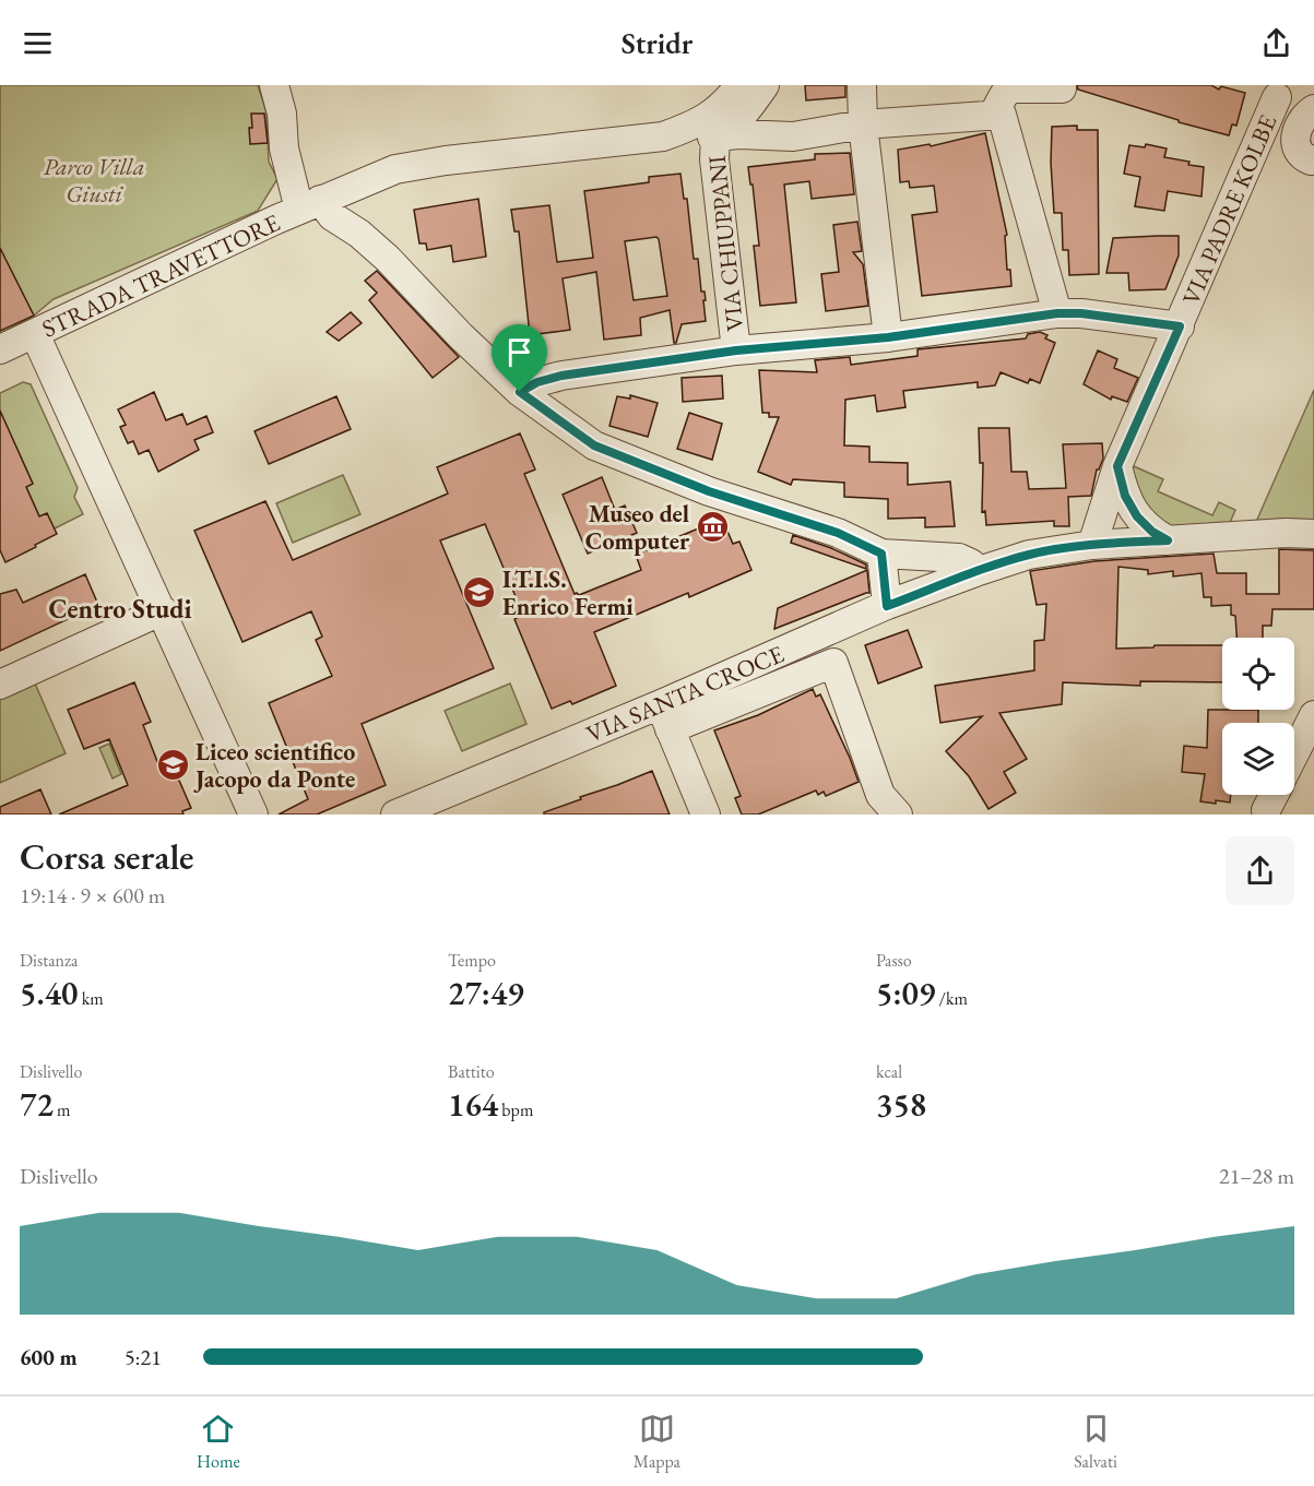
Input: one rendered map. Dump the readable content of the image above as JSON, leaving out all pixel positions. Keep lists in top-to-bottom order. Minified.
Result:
{"streets":{"street":["VIA PADRE KOLBE","VIA CHIUPPANI","STRADA TRAVETTORE","VIA SANTA CROCE"]},"crossings":[["VIA PADRE KOLBE","VIA CHIUPPANI"],["VIA PADRE KOLBE","VIA SANTA CROCE"]],"districts":["Centro Studi"],"parks":["Parco Villa Giusti"],"places":{"museum":["Museo del Computer"],"school or university":["I.T.I.S. Enrico Fermi","Liceo scientifico Jacopo da Ponte"]},"page":{"header":"Stridr","heading":["Corsa serale","19:14 · 9 × 600 m"],"stats":[["Distanza","5.40 km"],["Tempo","27:49"],["Passo","5:09 /km"],["Dislivello","72 m"],["Battito","164 bpm"],["kcal","358"]],"chart":["Dislivello","21–28 m"],"list":[{"name":"600 m","note":"5:21"}],"tabs":["Home","Mappa","Salvati"]}}
